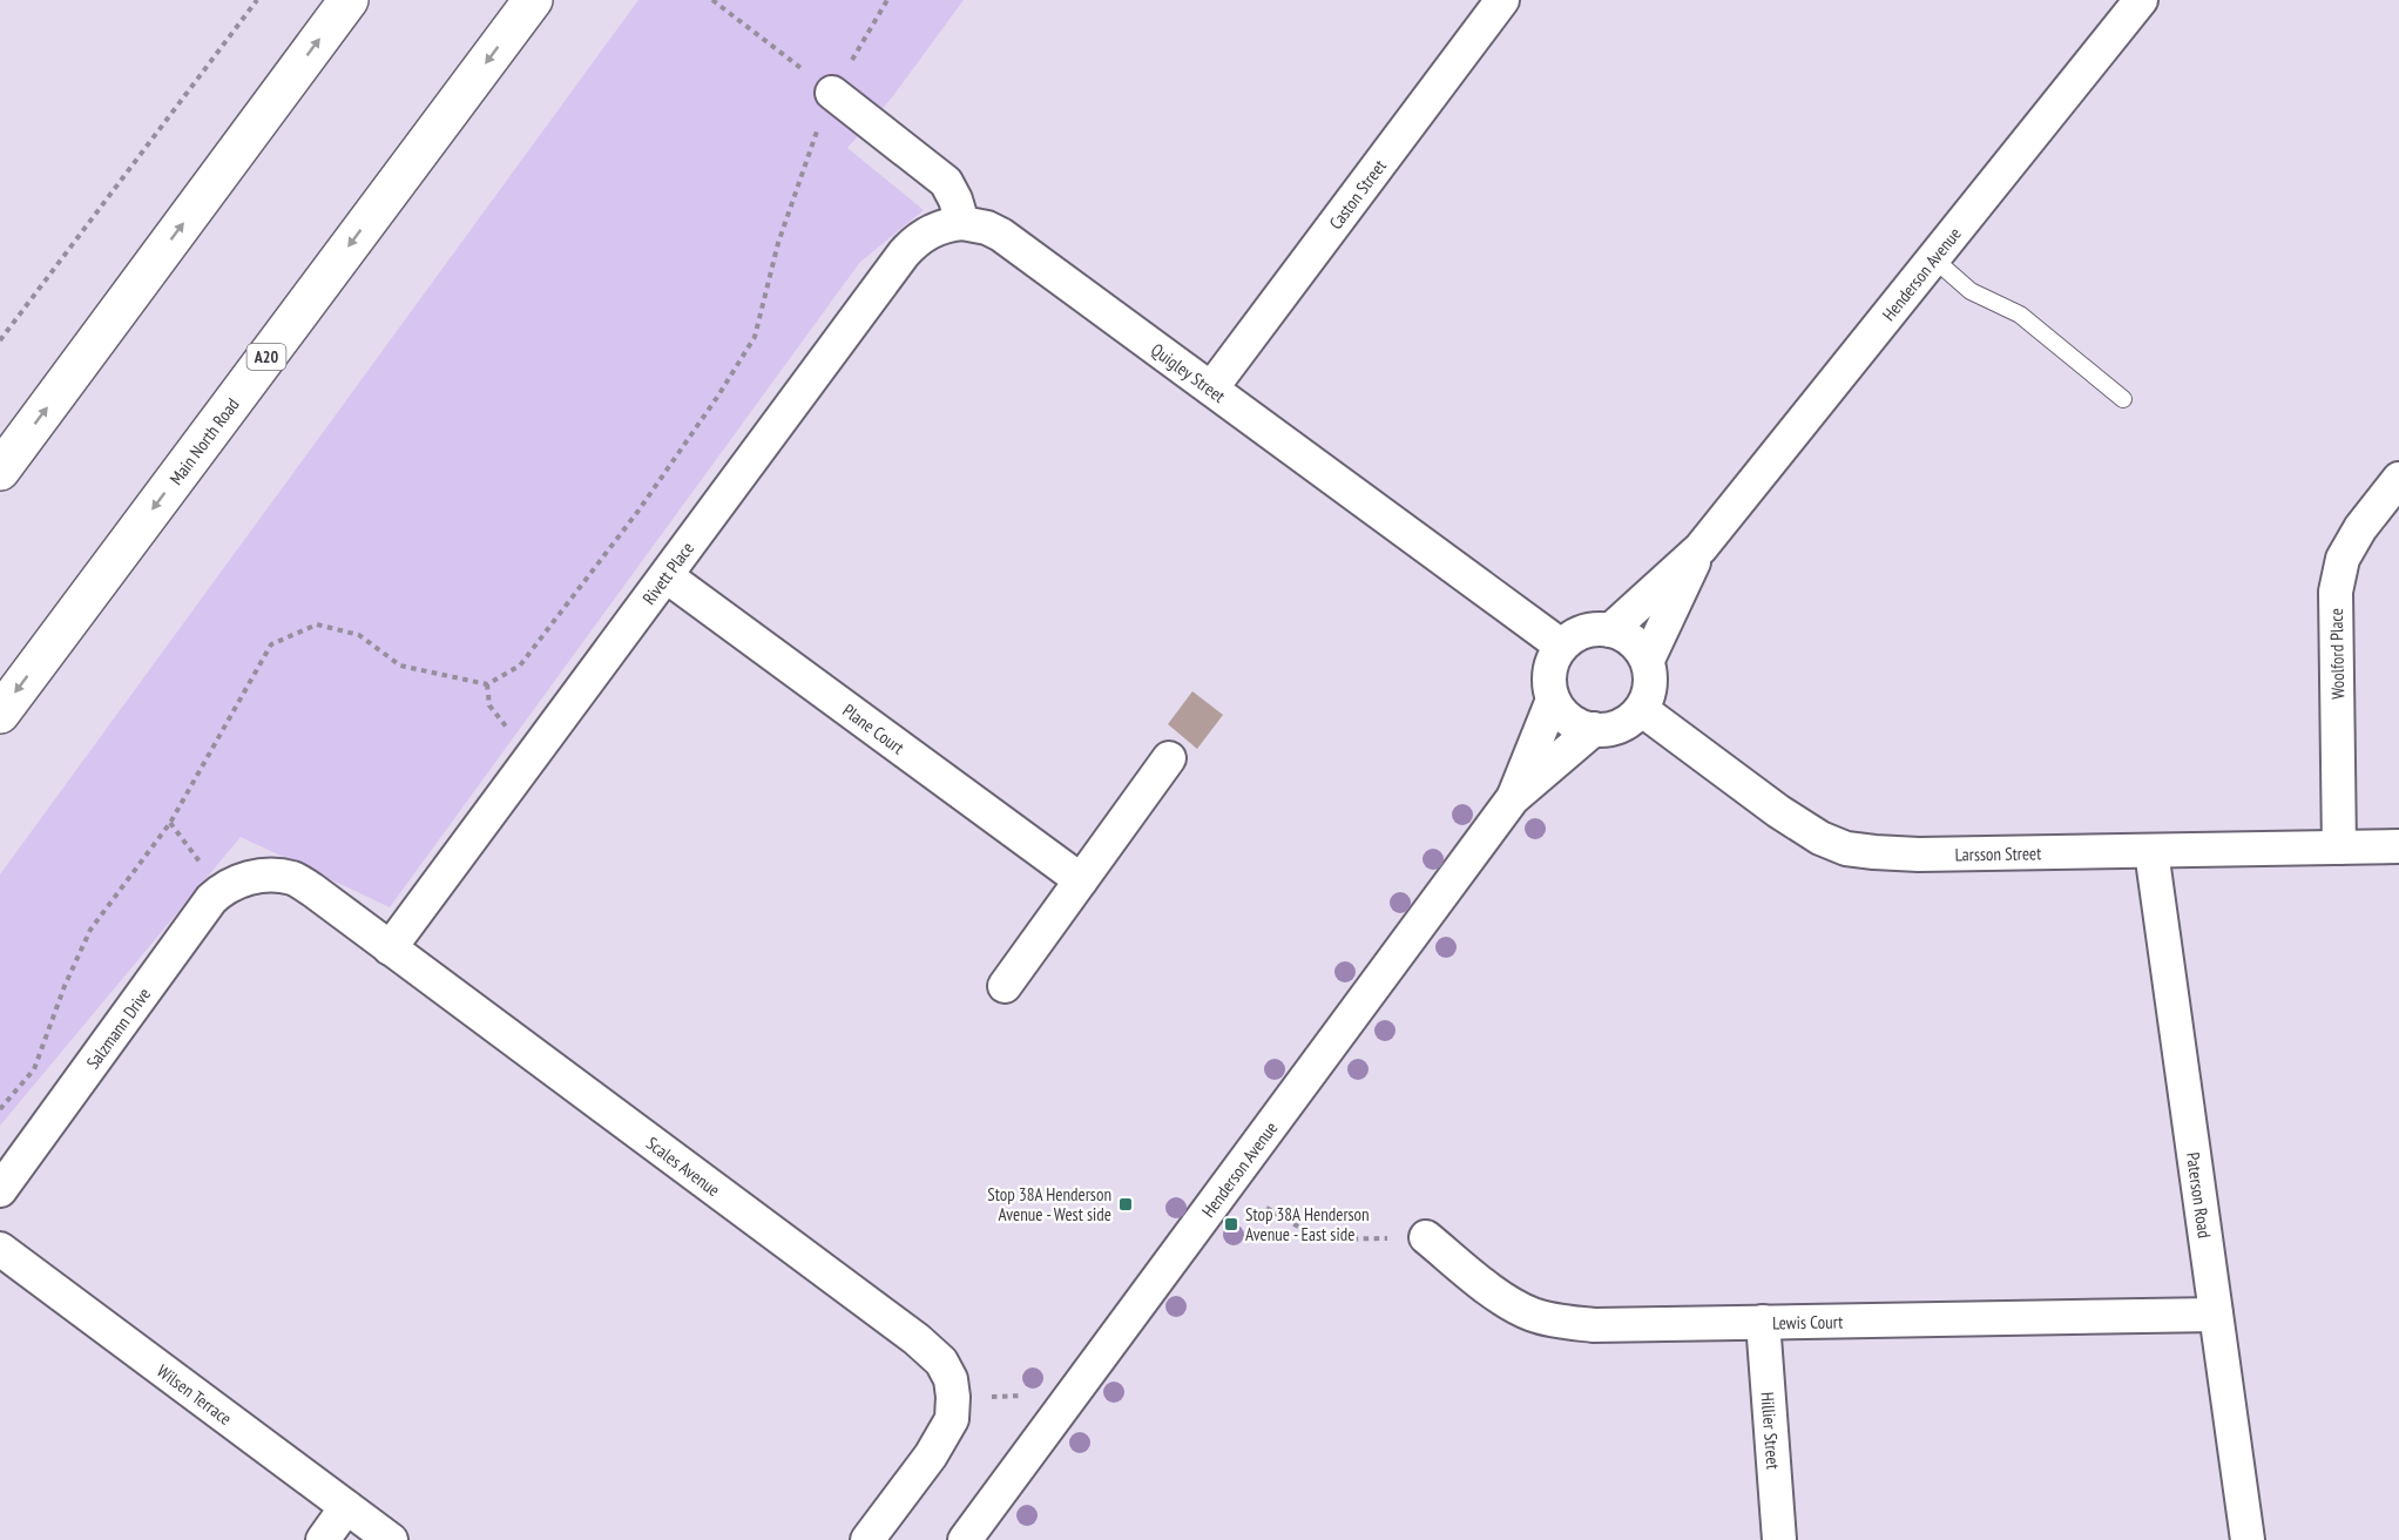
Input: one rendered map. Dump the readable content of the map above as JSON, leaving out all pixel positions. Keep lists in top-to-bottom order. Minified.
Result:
{"streets":{"highway":["A20","Main North Road"],"street":["Caston Street","Henderson Avenue","Quigley Street","Rivett Place","Woolford Place","Plane Court","Larsson Street","Salzmann Drive","Scales Avenue","Paterson Road","Lewis Court","Wilsen Terrace","Hillier Street"]},"crossings":[["Caston Street","Quigley Street"],["Henderson Avenue","Quigley Street"],["Henderson Avenue","Larsson Street"],["Quigley Street","Rivett Place"],["Quigley Street","Larsson Street"],["Rivett Place","Plane Court"],["Rivett Place","Scales Avenue"],["Woolford Place","Larsson Street"],["Larsson Street","Paterson Road"],["Salzmann Drive","Scales Avenue"],["Paterson Road","Lewis Court"],["Lewis Court","Hillier Street"]],"places":{"transit":["Stop 38A Henderson Avenue - West side","Stop 38A Henderson Avenue - East side"]}}
